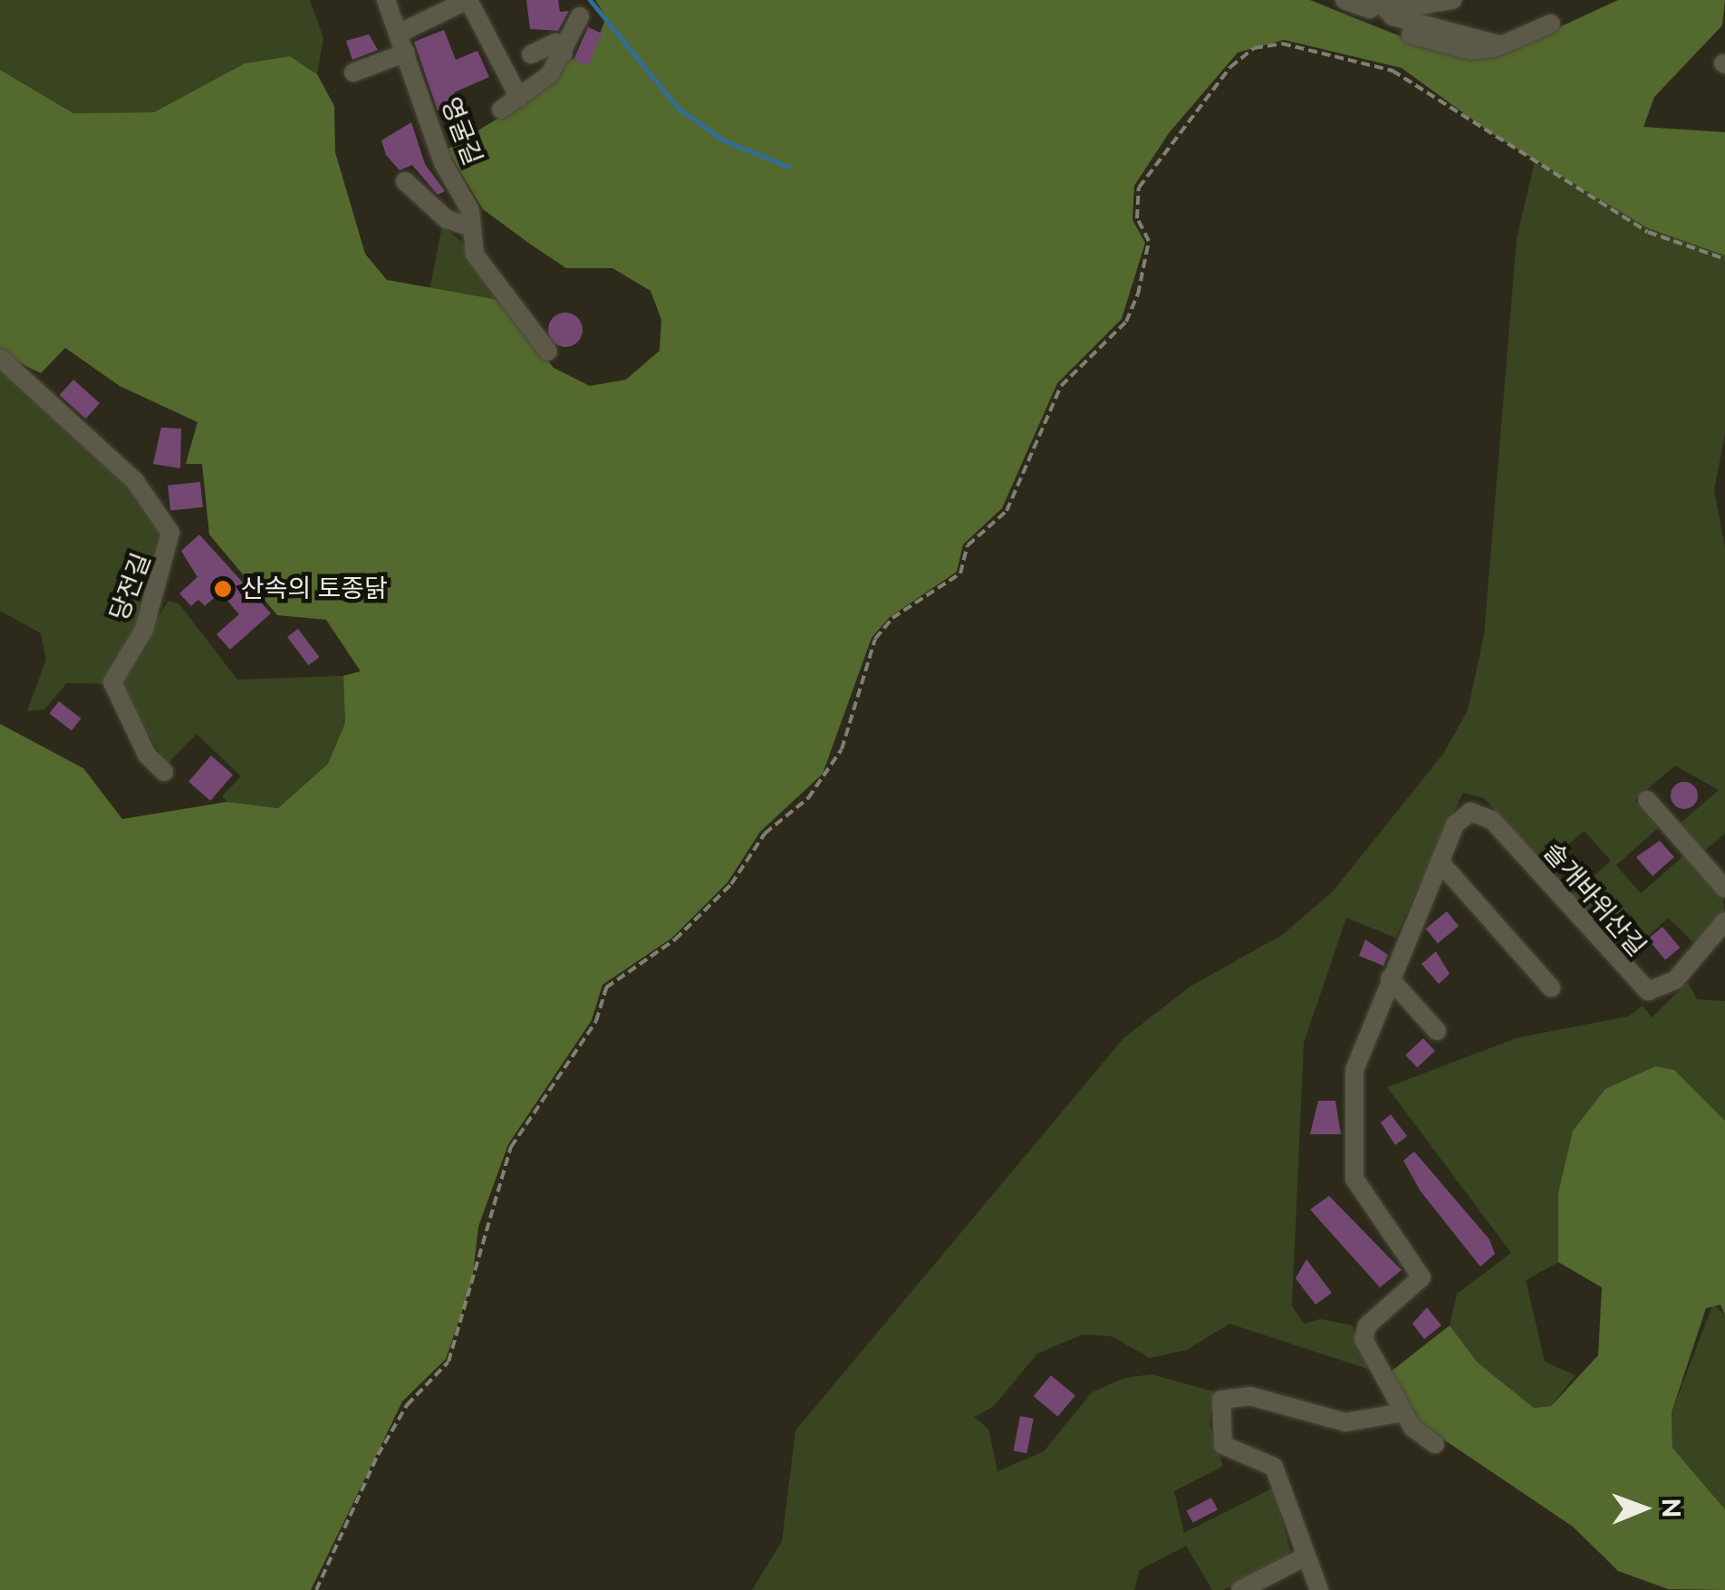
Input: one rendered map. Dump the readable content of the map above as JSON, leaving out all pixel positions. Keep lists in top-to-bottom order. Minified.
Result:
{"streets":{"lane":["영굴길","당전길","솔개바위산길"]},"places":["산속의 토종닭"],"north":"right"}
